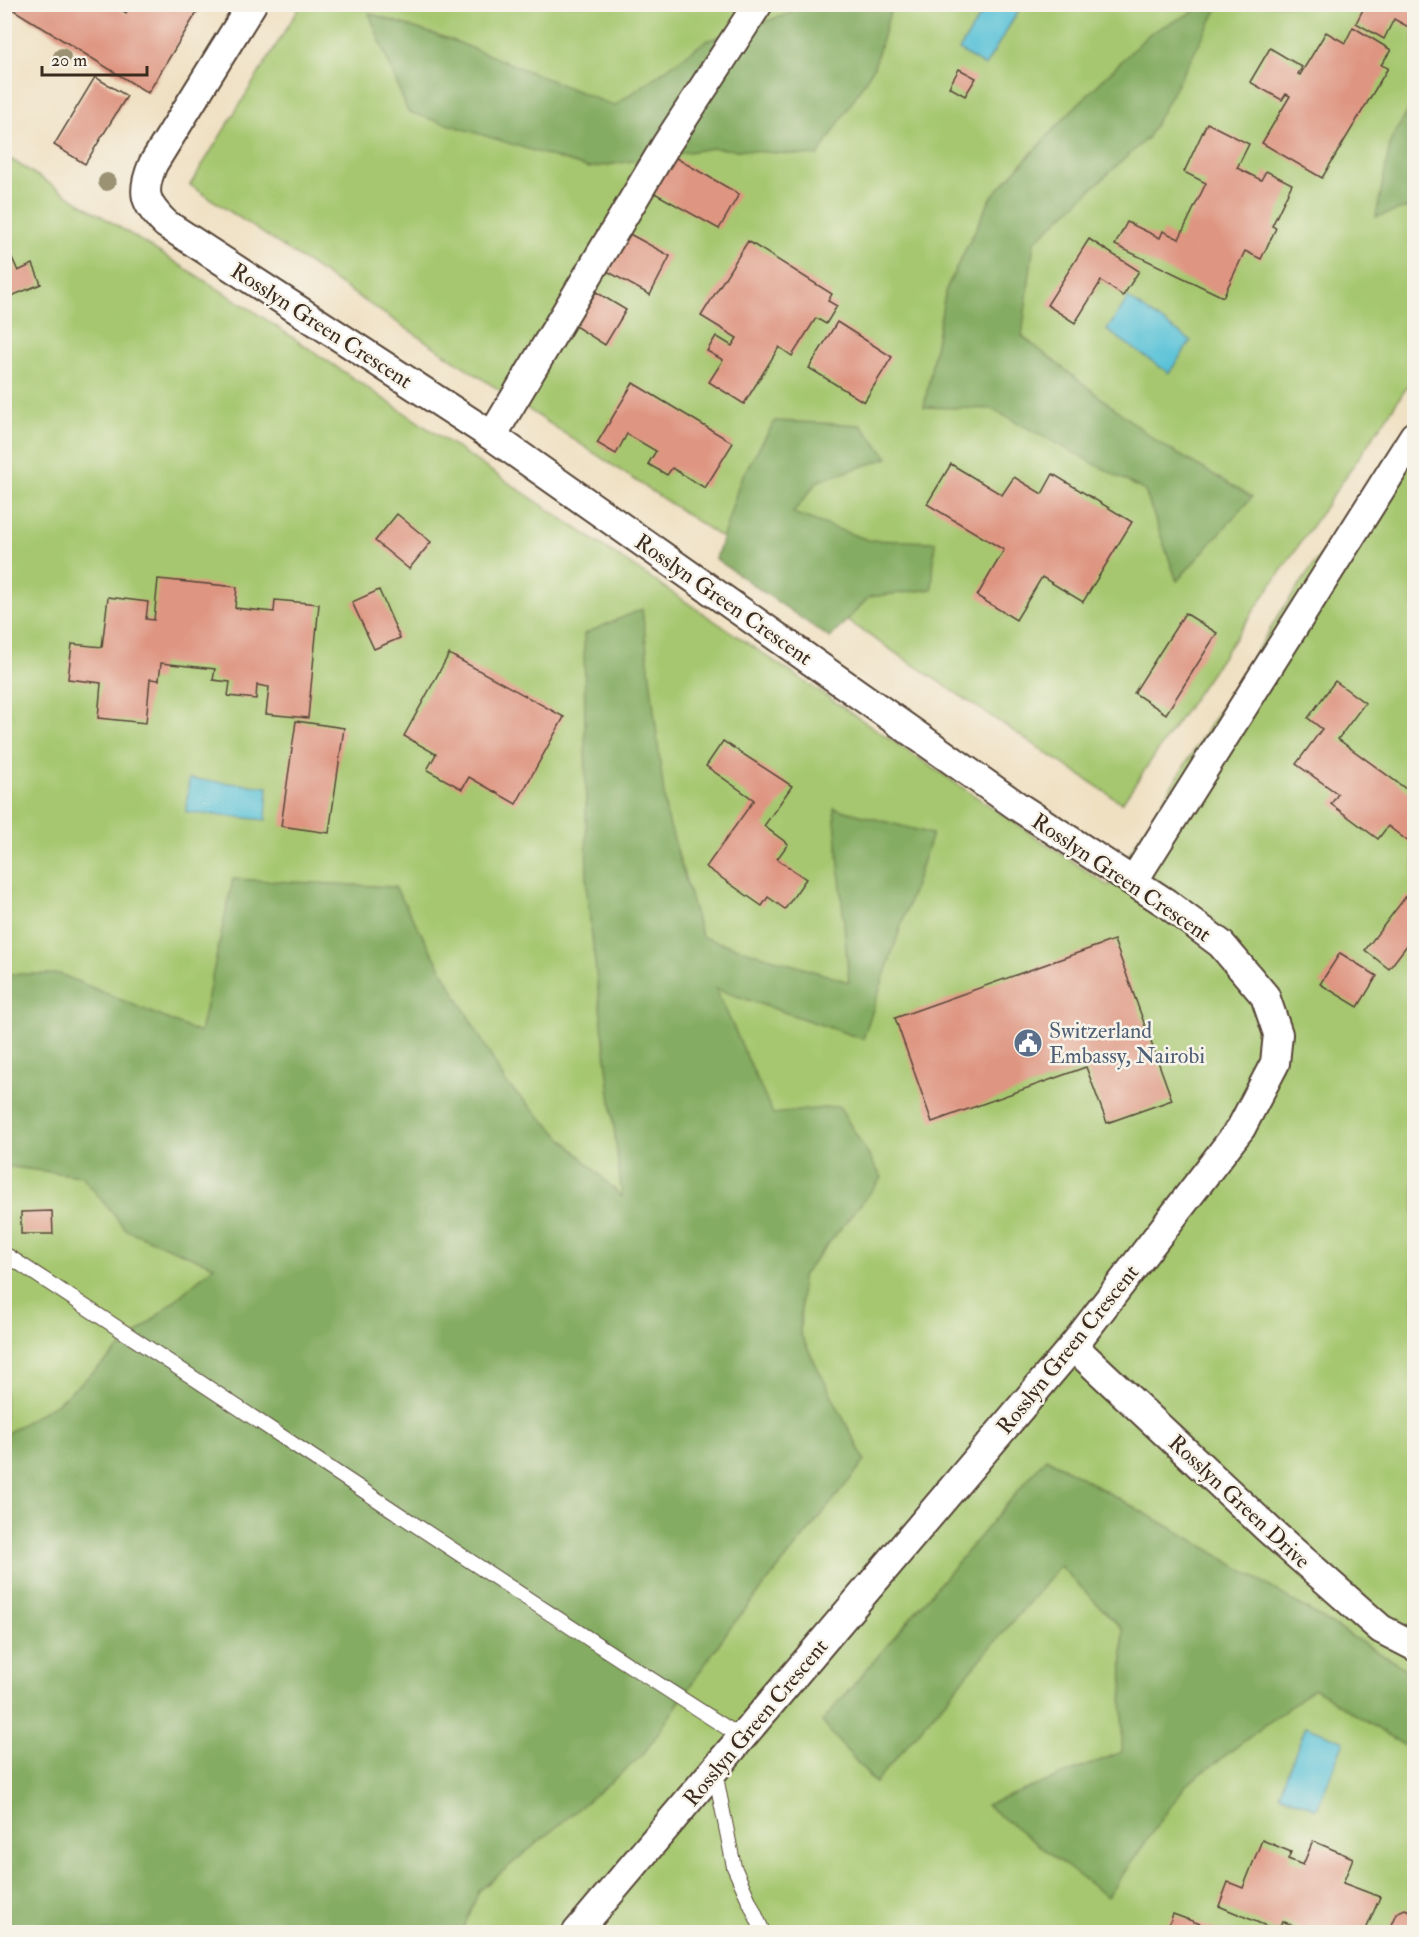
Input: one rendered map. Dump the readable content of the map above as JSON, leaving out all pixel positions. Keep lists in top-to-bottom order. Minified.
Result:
{"streets":{"street":["Rosslyn Green Crescent","Rosslyn Green Drive"]},"crossings":[["Rosslyn Green Crescent","Rosslyn Green Drive"]],"places":{"public building":["Switzerland Embassy, Nairobi"]},"scale_bar":"20 m"}
